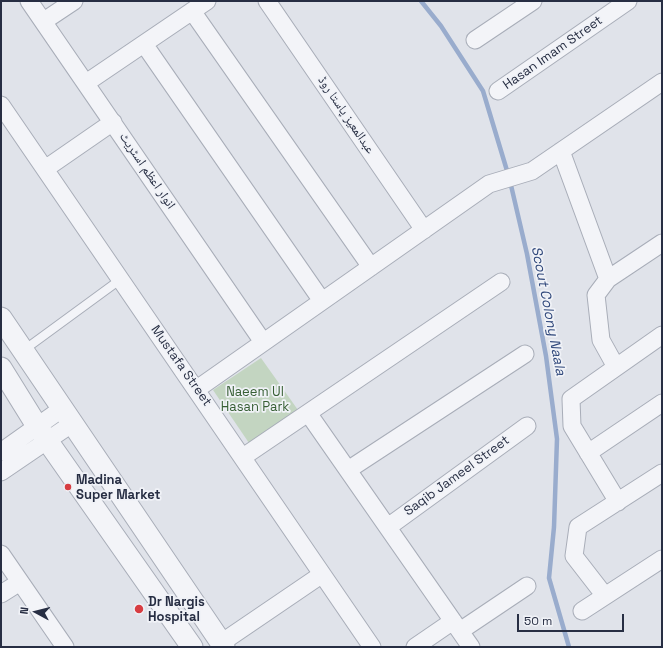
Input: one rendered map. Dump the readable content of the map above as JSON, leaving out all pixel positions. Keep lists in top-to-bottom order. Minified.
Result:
{"streets":{"street":["Hasan Imam Street","عبدالمعیز پاستا روڈ","انوار اعظم اسٹریٹ","Mustafa Street","Saqib Jameel Street"]},"water":["Scout Colony Naala"],"parks":["Naeem Ul Hasan Park"],"places":["Madina Super Market","Dr Nargis Hospital"],"scale_bar":"50 m","north":"left"}
